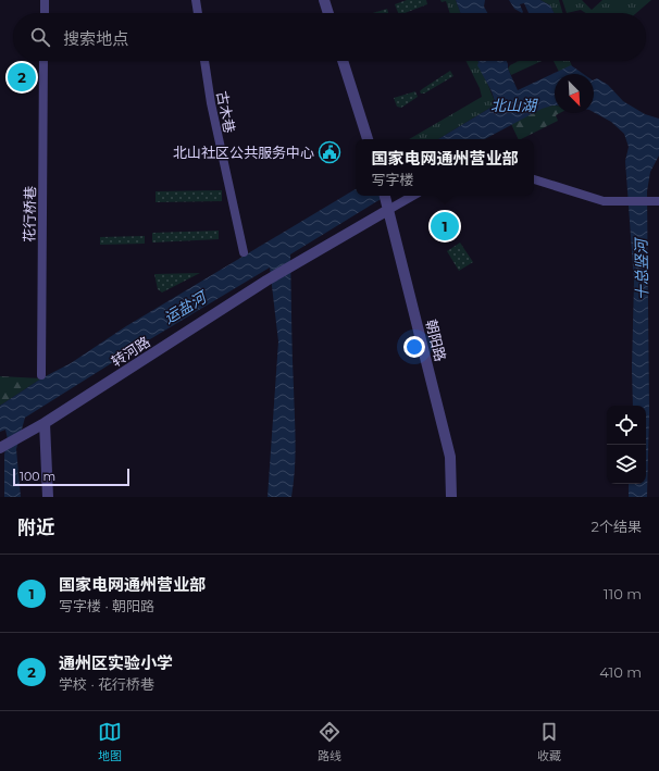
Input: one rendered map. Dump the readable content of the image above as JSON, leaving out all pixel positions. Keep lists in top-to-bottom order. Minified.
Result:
{"streets":{"street":["古木巷","花行桥巷","朝阳路","转河路"]},"crossings":[["朝阳路","转河路"]],"water":["北山湖","十总竖河","运盐河"],"places":{"public building":["北山社区公共服务中心"]},"scale_bar":"100 m","north":"bottom right","page":{"search":"搜索地点","pins":["2","1"],"popup":["国家电网通州营业部","写字楼"],"scale":"100 m","heading":["附近","2个结果"],"list":[{"mark":"1","name":"国家电网通州营业部","note":"写字楼 · 朝阳路","value":"110 m"},{"mark":"2","name":"通州区实验小学","note":"学校 · 花行桥巷","value":"410 m"}],"nav":["地图","路线","收藏"]}}
